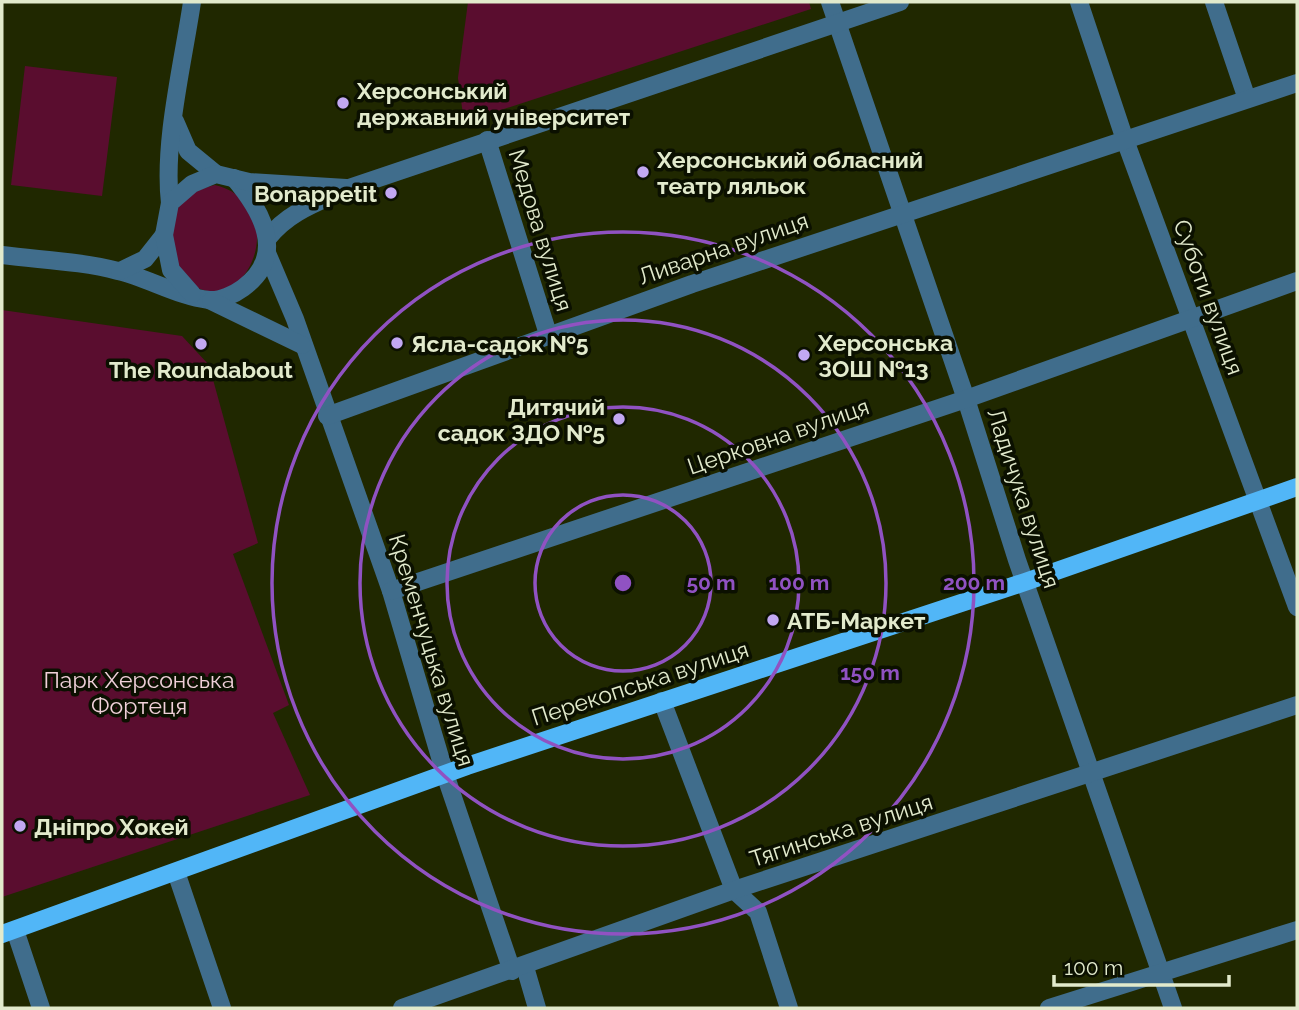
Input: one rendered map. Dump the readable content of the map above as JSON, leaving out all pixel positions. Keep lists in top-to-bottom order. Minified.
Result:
{"streets":{"main road":["Перекопська вулиця"],"street":["Медова вулиця","Ливарна вулиця","Суботи вулиця","Церковна вулиця","Ладичука вулиця","Кременчуцька вулиця","Тягинська вулиця"]},"crossings":[["Медова вулиця","Ливарна вулиця"],["Ливарна вулиця","Суботи вулиця"],["Ливарна вулиця","Ладичука вулиця"],["Ливарна вулиця","Кременчуцька вулиця"],["Суботи вулиця","Церковна вулиця"],["Суботи вулиця","Перекопська вулиця"],["Церковна вулиця","Ладичука вулиця"],["Церковна вулиця","Кременчуцька вулиця"],["Ладичука вулиця","Перекопська вулиця"],["Ладичука вулиця","Тягинська вулиця"],["Кременчуцька вулиця","Перекопська вулиця"],["Кременчуцька вулиця","Тягинська вулиця"]],"parks":["Парк Херсонська Фортеця"],"places":["Херсонський державний університет","Херсонський обласний театр ляльок","Bonappetit","Ясла-садок №5","The Roundabout","Херсонська ЗОШ №13","Дитячий садок ЗДО №5","АТБ-Маркет","Дніпро Хокей"],"scale_bar":"100 m","rings":["50 m","100 m","200 m","150 m"]}
